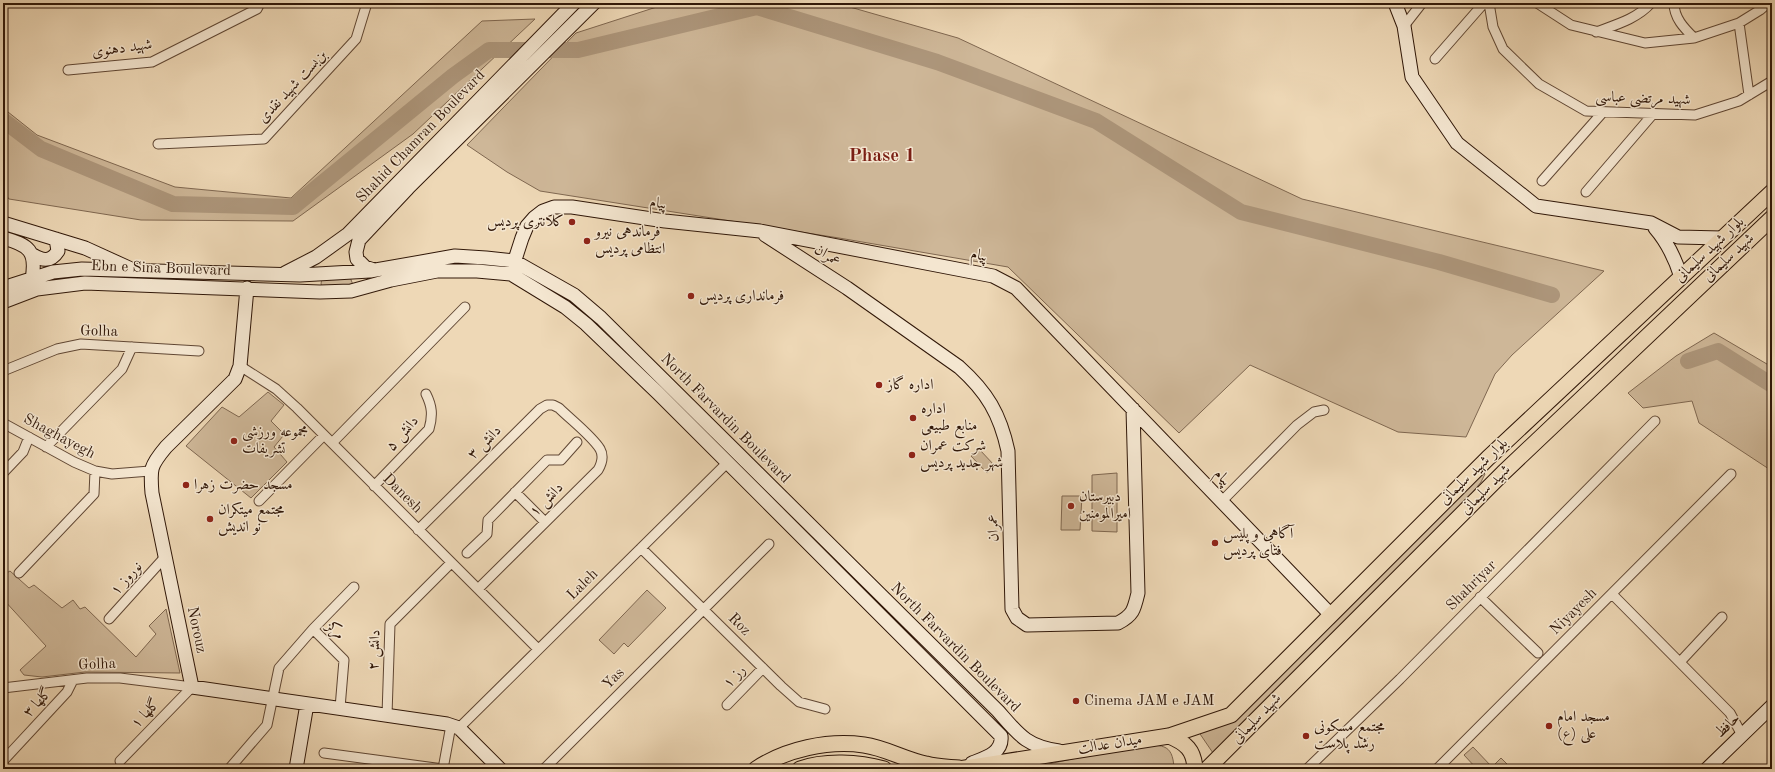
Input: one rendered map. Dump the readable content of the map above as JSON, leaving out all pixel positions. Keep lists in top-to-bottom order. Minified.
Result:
{"streets":{"main road":["Shahid Chamran Boulevard","پیام","بلوار شهید سلیمانی","عمران","شهید سلیمانی","Ebn e Sina Boulevard","North Farvardin Boulevard","Norouz","حافظ","میدان عدالت"],"street":["شهید دهنوی","بن‌بست شهید نقدی","شهید مرتضی عباسی","Golha","دانش ۵","Shaghayegh","دانش ۳","Danesh","دانش ۱","نوروز ۱","Laleh","Shahriyar","Niyayesh","Roz","مرکز","دانش ۲","رز ۱","Yas","گلها ۳","گلها ۱"]},"crossings":[["Shahid Chamran Boulevard","Ebn e Sina Boulevard"],["Shahid Chamran Boulevard","North Farvardin Boulevard"],["پیام","بلوار شهید سلیمانی"],["پیام","عمران"],["پیام","North Farvardin Boulevard"],["بلوار شهید سلیمانی","میدان عدالت"],["Ebn e Sina Boulevard","North Farvardin Boulevard"],["Golha","Norouz"],["Golha","گلها ۳"],["Golha","گلها ۱"],["North Farvardin Boulevard","Laleh"],["North Farvardin Boulevard","میدان عدالت"],["دانش ۵","Danesh"],["Shaghayegh","Norouz"],["دانش ۳","Danesh"],["دانش ۳","دانش ۱"],["Danesh","دانش ۱"],["Danesh","Laleh"],["Danesh","دانش ۲"],["نوروز ۱","Norouz"],["Laleh","Roz"],["Roz","رز ۱"],["Roz","Yas"],["Norouz","گلها ۱"]],"districts":["Phase 1"],"places":["کلانتری پردیس","فرماندهی نیرو انتظامی پردیس","فرمانداری پردیس","اداره گاز","اداره منابع طبیعی","مجموعه ورزشی تشریفات","شرکت عمران شهر جدید پردیس","مسجد حضرت زهرا","دبیرستان امیرالمومنین","مجتمع میتکران نو اندیش","آگاهی و پلیس فتای پردیس","Cinema JAM e JAM","مسجد امام علی (ع)","مجتمع مسکونی رشد پلاست"]}
